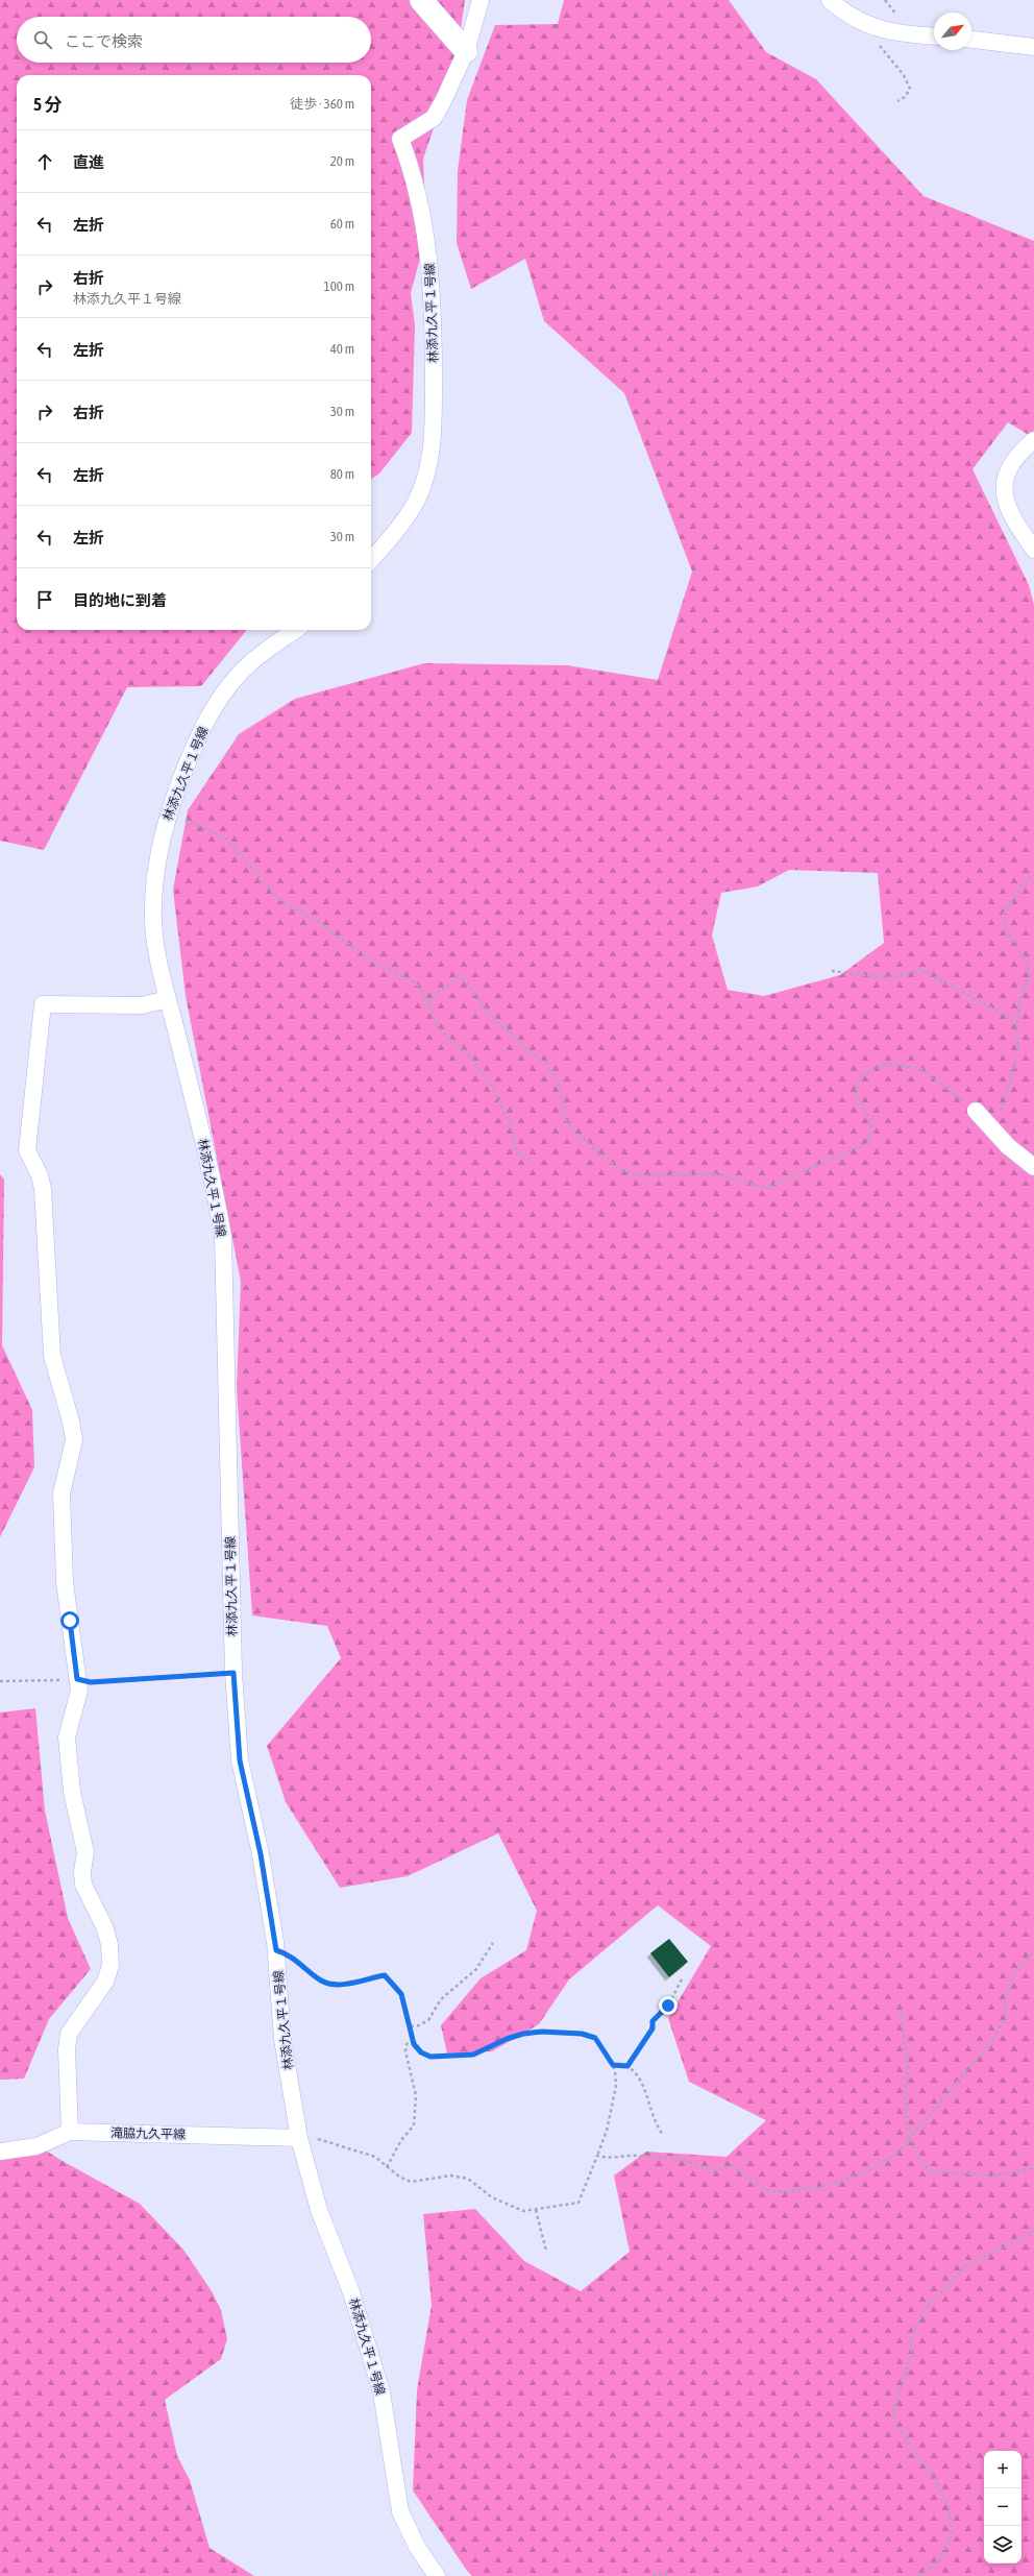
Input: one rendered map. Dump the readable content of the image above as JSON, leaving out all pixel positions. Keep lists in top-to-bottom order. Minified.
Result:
{"streets":{"street":["林添九久平１号線","滝脇九久平線"]},"crossings":[["林添九久平１号線","滝脇九久平線"]],"north":"top right","page":{"search":"ここで検索","heading":["5 分","徒歩 · 360 m"],"list":[["直進","20 m"],["左折","60 m"],["右折","林添九久平１号線","100 m"],["左折","40 m"],["右折","30 m"],["左折","80 m"],["左折","30 m"],"目的地に到着"],"map_buttons":["+","−"]}}
